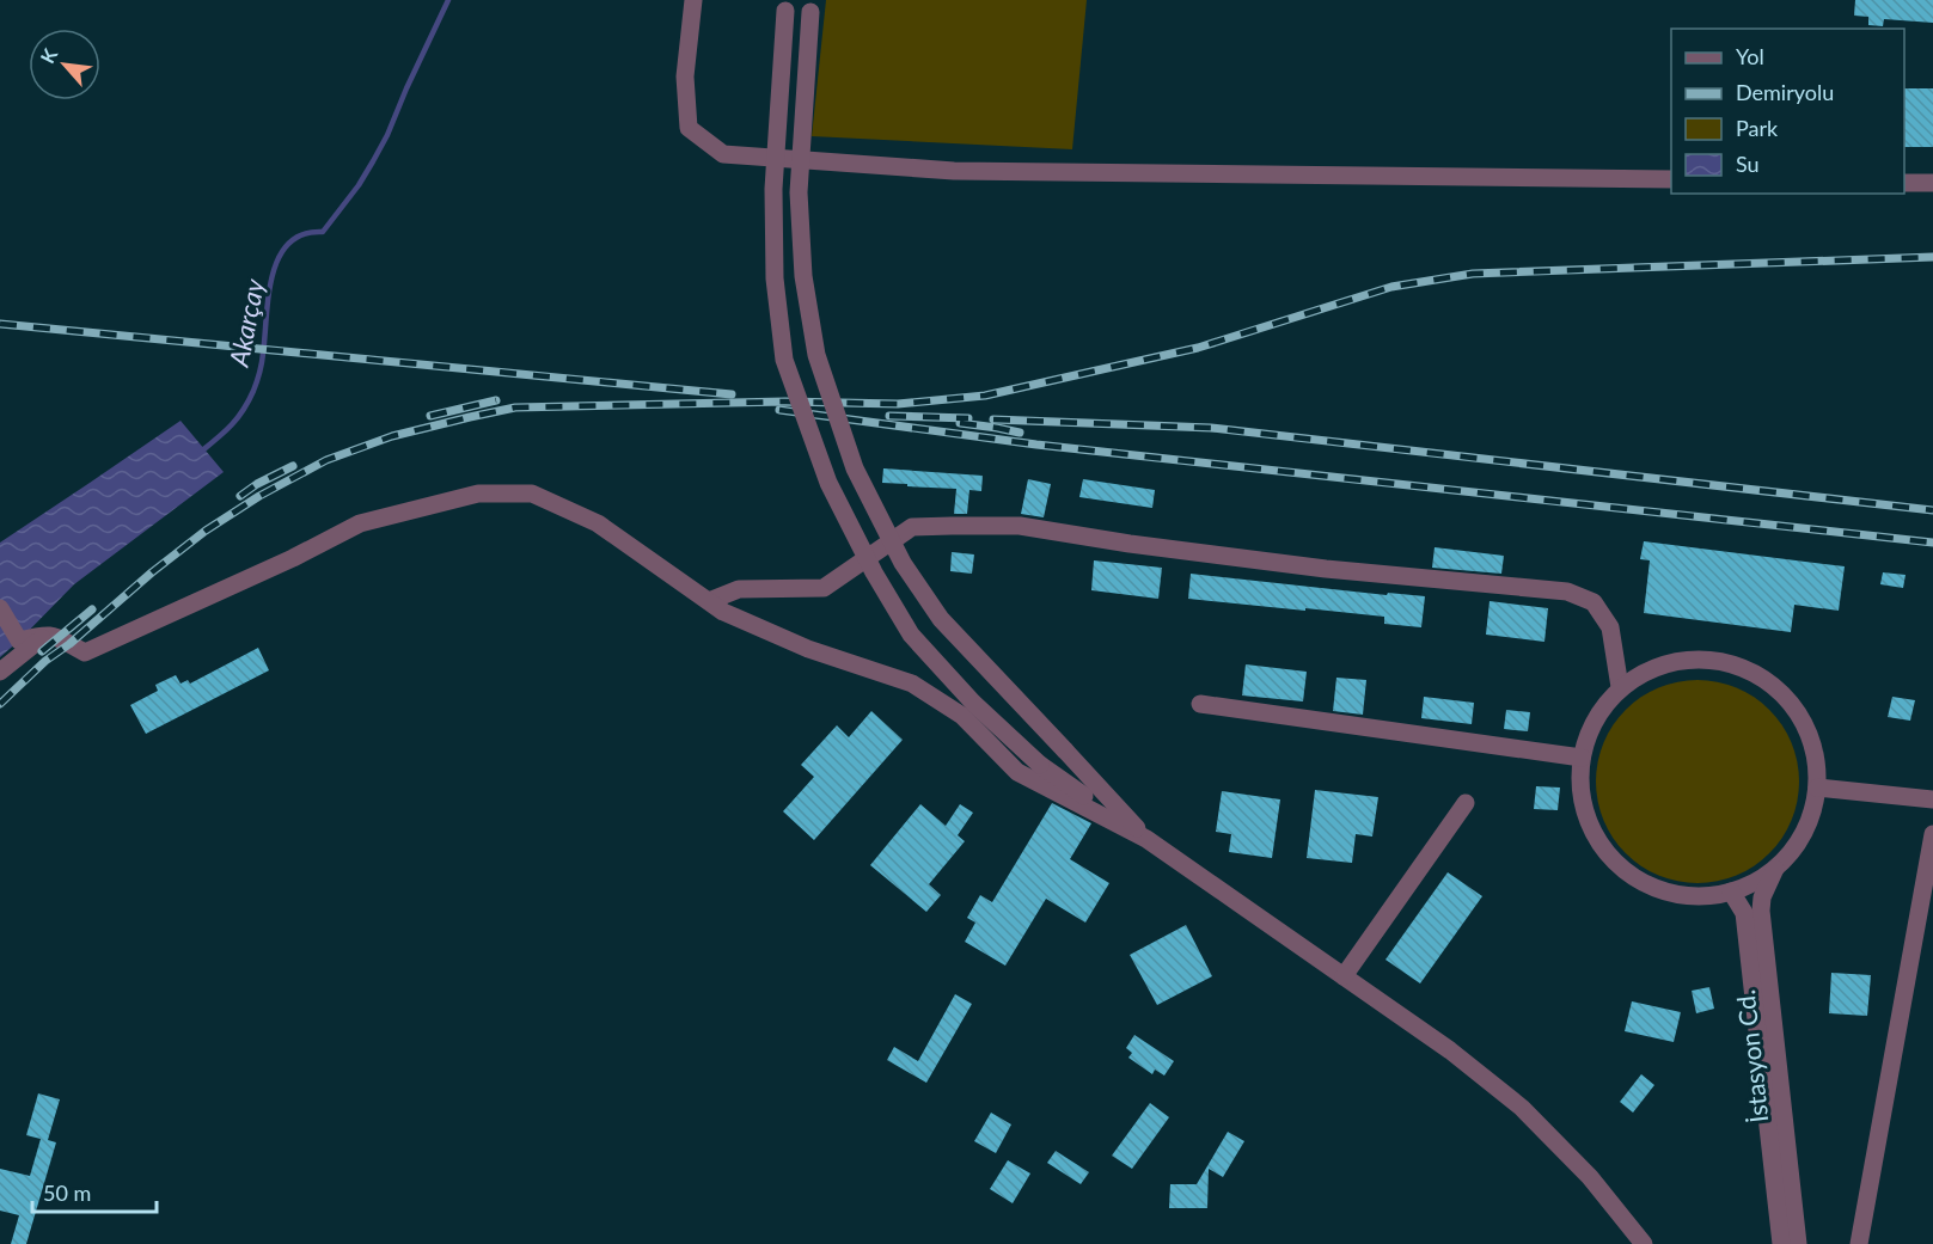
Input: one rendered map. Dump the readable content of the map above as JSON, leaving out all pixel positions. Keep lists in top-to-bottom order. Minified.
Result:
{"streets":{"street":["İstasyon Cd."]},"water":["Akarçay"],"legend":["Yol","Demiryolu","Park","Su"],"scale_bar":"50 m","north":"top left"}
